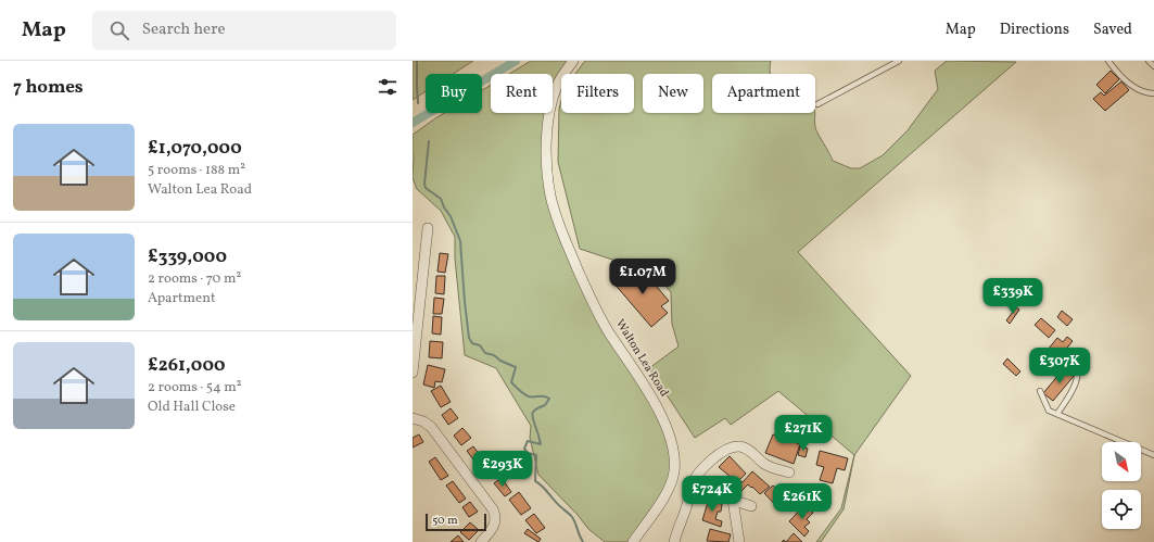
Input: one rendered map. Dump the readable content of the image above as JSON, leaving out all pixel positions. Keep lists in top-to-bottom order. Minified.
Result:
{"streets":{"street":["Walton Lea Road"]},"scale_bar":"50 m","north":"bottom right","page":{"header":"Map","search":"Search here","nav":["Map","Directions","Saved"],"heading":"7 homes","chip":["Buy","Rent","Filters","New","Apartment"],"list":[{"name":"£1,070,000","note":"5 rooms · 188 m² · Walton Lea Road"},{"name":"£339,000","note":"2 rooms · 70 m² · Apartment"},{"name":"£261,000","note":"2 rooms · 54 m² · Old Hall Close"}],"price":["£1.07M","£339K","£307K","£271K","£293K","£724K","£261K"],"scale":"50 m"}}
